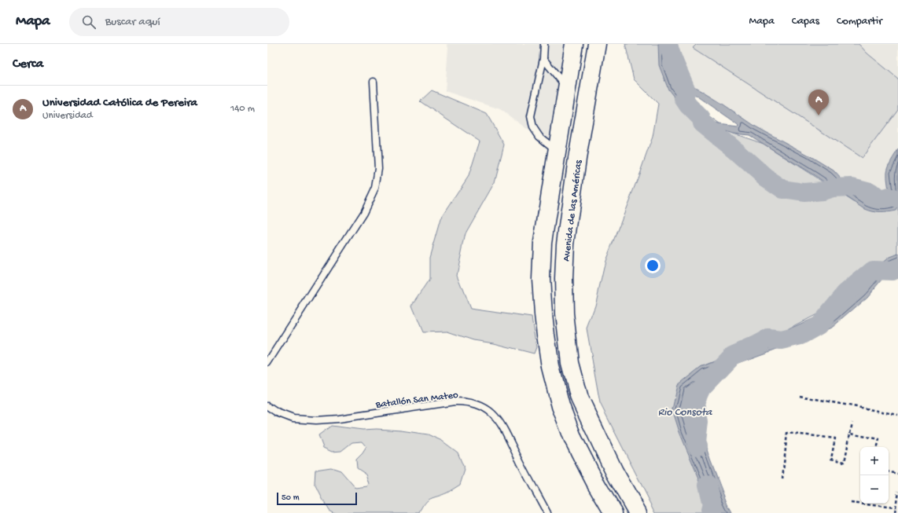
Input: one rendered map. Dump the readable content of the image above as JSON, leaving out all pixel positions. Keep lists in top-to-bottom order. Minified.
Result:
{"streets":{"main road":["Avenida de las Américas"],"lane":["Batallón San Mateo"]},"water":["Rio Consota"],"scale_bar":"50 m","page":{"header":"Mapa","search":"Buscar aquí","nav":["Mapa","Capas","Compartir"],"heading":"Cerca","list":[{"mark":"A","name":"Universidad Católica de Pereira","note":"Universidad","value":"140 m"}],"pins":"A","map_buttons":["+","−"],"scale":"50 m"}}
